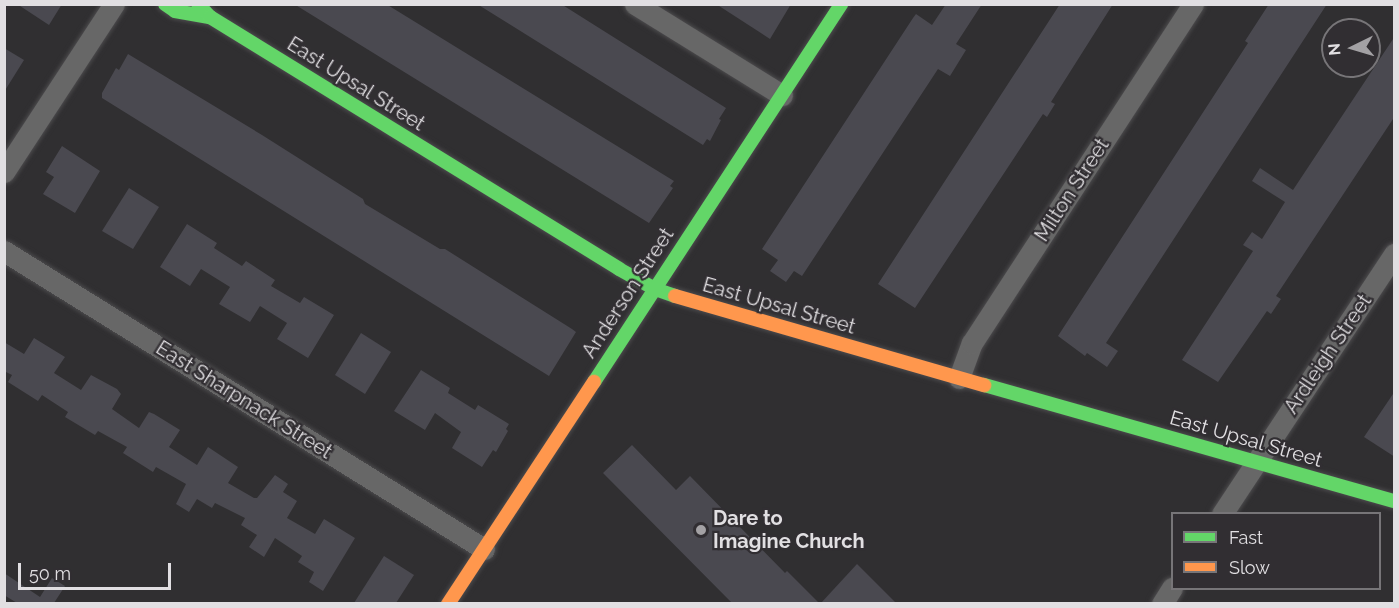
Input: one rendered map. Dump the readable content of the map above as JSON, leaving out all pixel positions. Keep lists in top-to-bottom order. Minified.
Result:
{"streets":{"street":["East Upsal Street","Milton Street","Anderson Street","Ardleigh Street","East Sharpnack Street"]},"crossings":[["East Upsal Street","Milton Street"],["East Upsal Street","Anderson Street"],["East Upsal Street","Ardleigh Street"],["Anderson Street","East Sharpnack Street"]],"places":["Dare to Imagine Church"],"legend":["Fast","Slow"],"scale_bar":"50 m","north":"left"}
